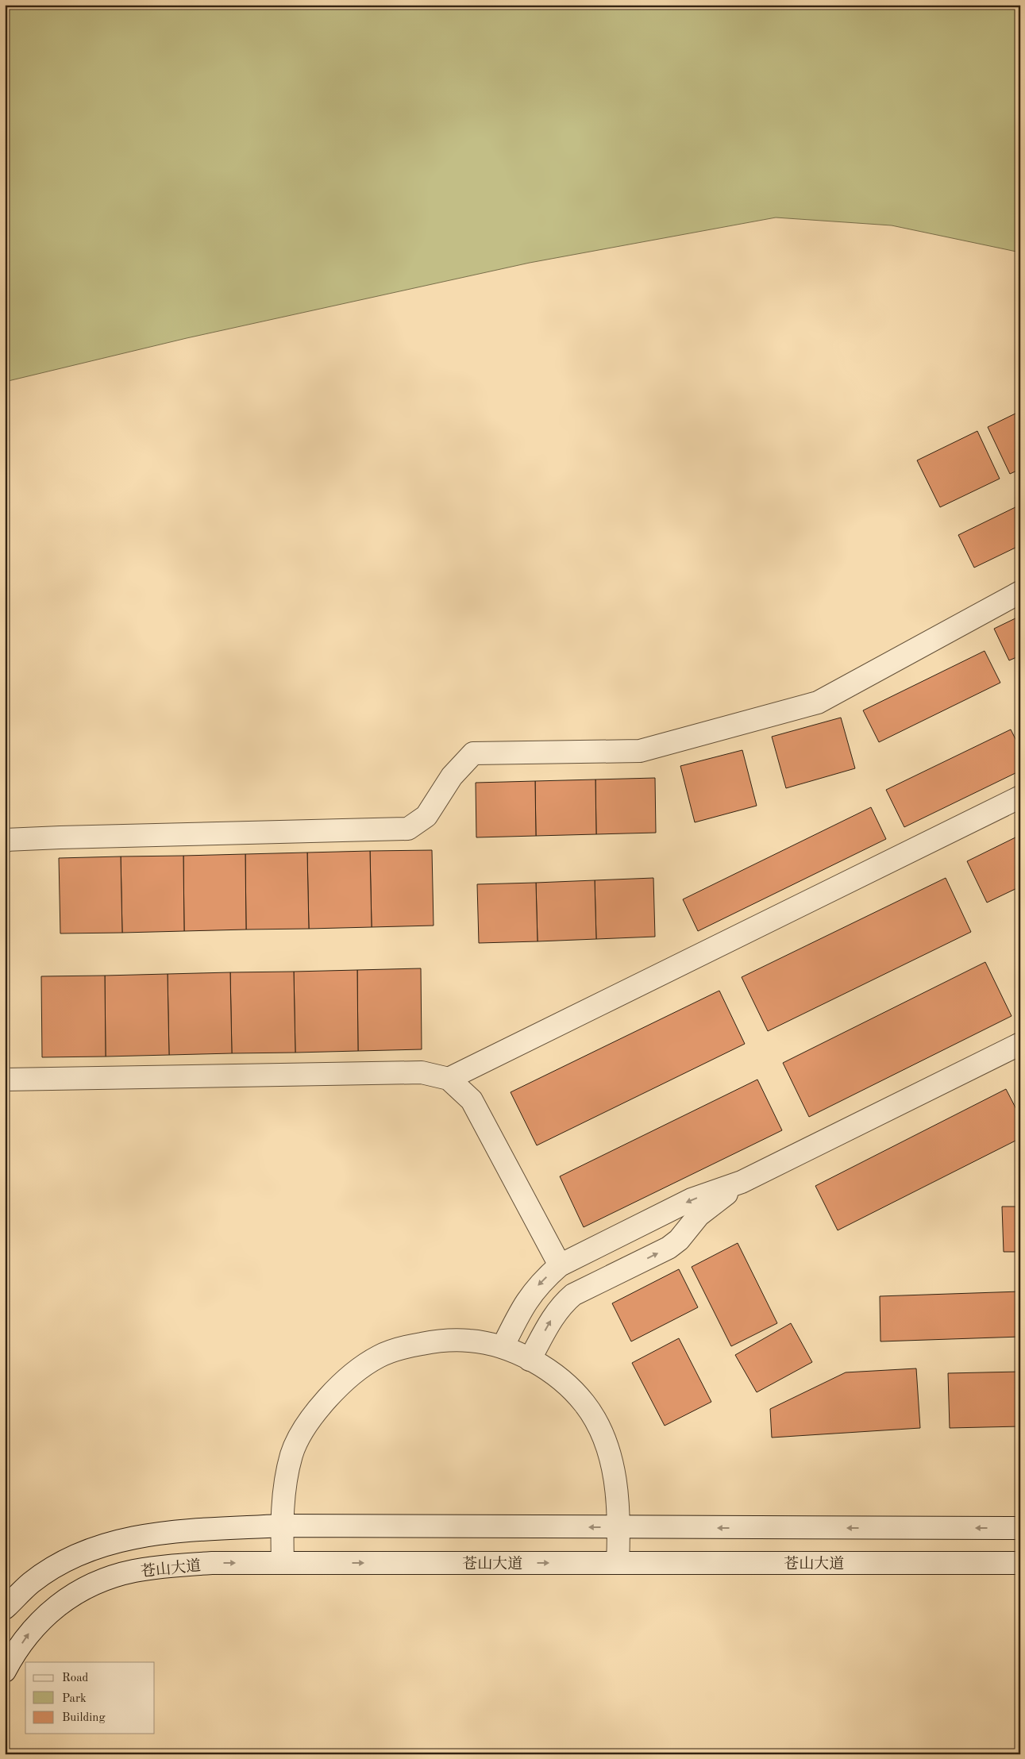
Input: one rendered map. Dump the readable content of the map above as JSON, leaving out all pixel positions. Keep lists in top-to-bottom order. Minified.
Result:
{"streets":{"street":["苍山大道"]},"legend":["Road","Park","Building"]}
